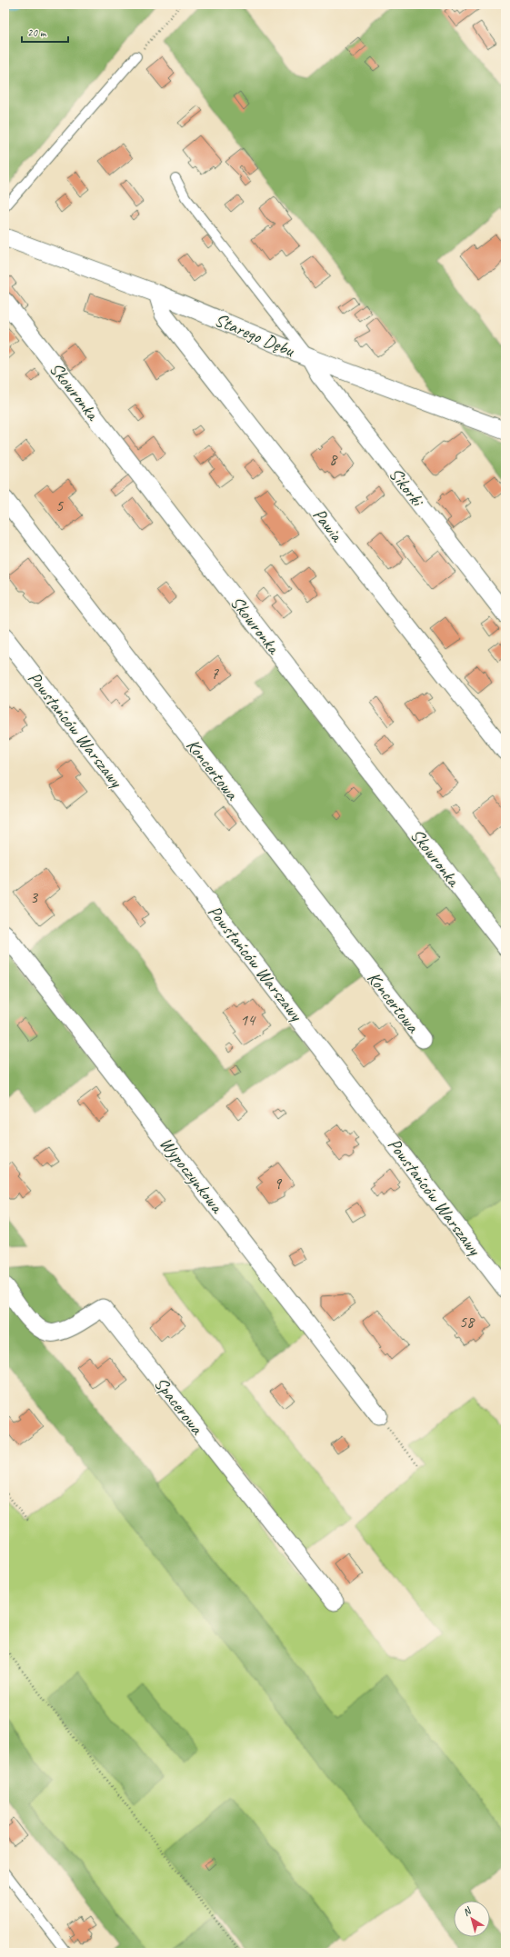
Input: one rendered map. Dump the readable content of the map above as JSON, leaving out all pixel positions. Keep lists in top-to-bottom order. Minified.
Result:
{"streets":{"street":["Starego Dębu","Skowronka","Sikorki","Pawia","Powstańców Warszawy","Koncertowa","Wypoczynkowa","Spacerowa"]},"crossings":[["Starego Dębu","Sikorki"],["Starego Dębu","Pawia"]],"house_numbers":["8","5","7","3","14","9","58"],"scale_bar":"20 m","north":"top left"}
